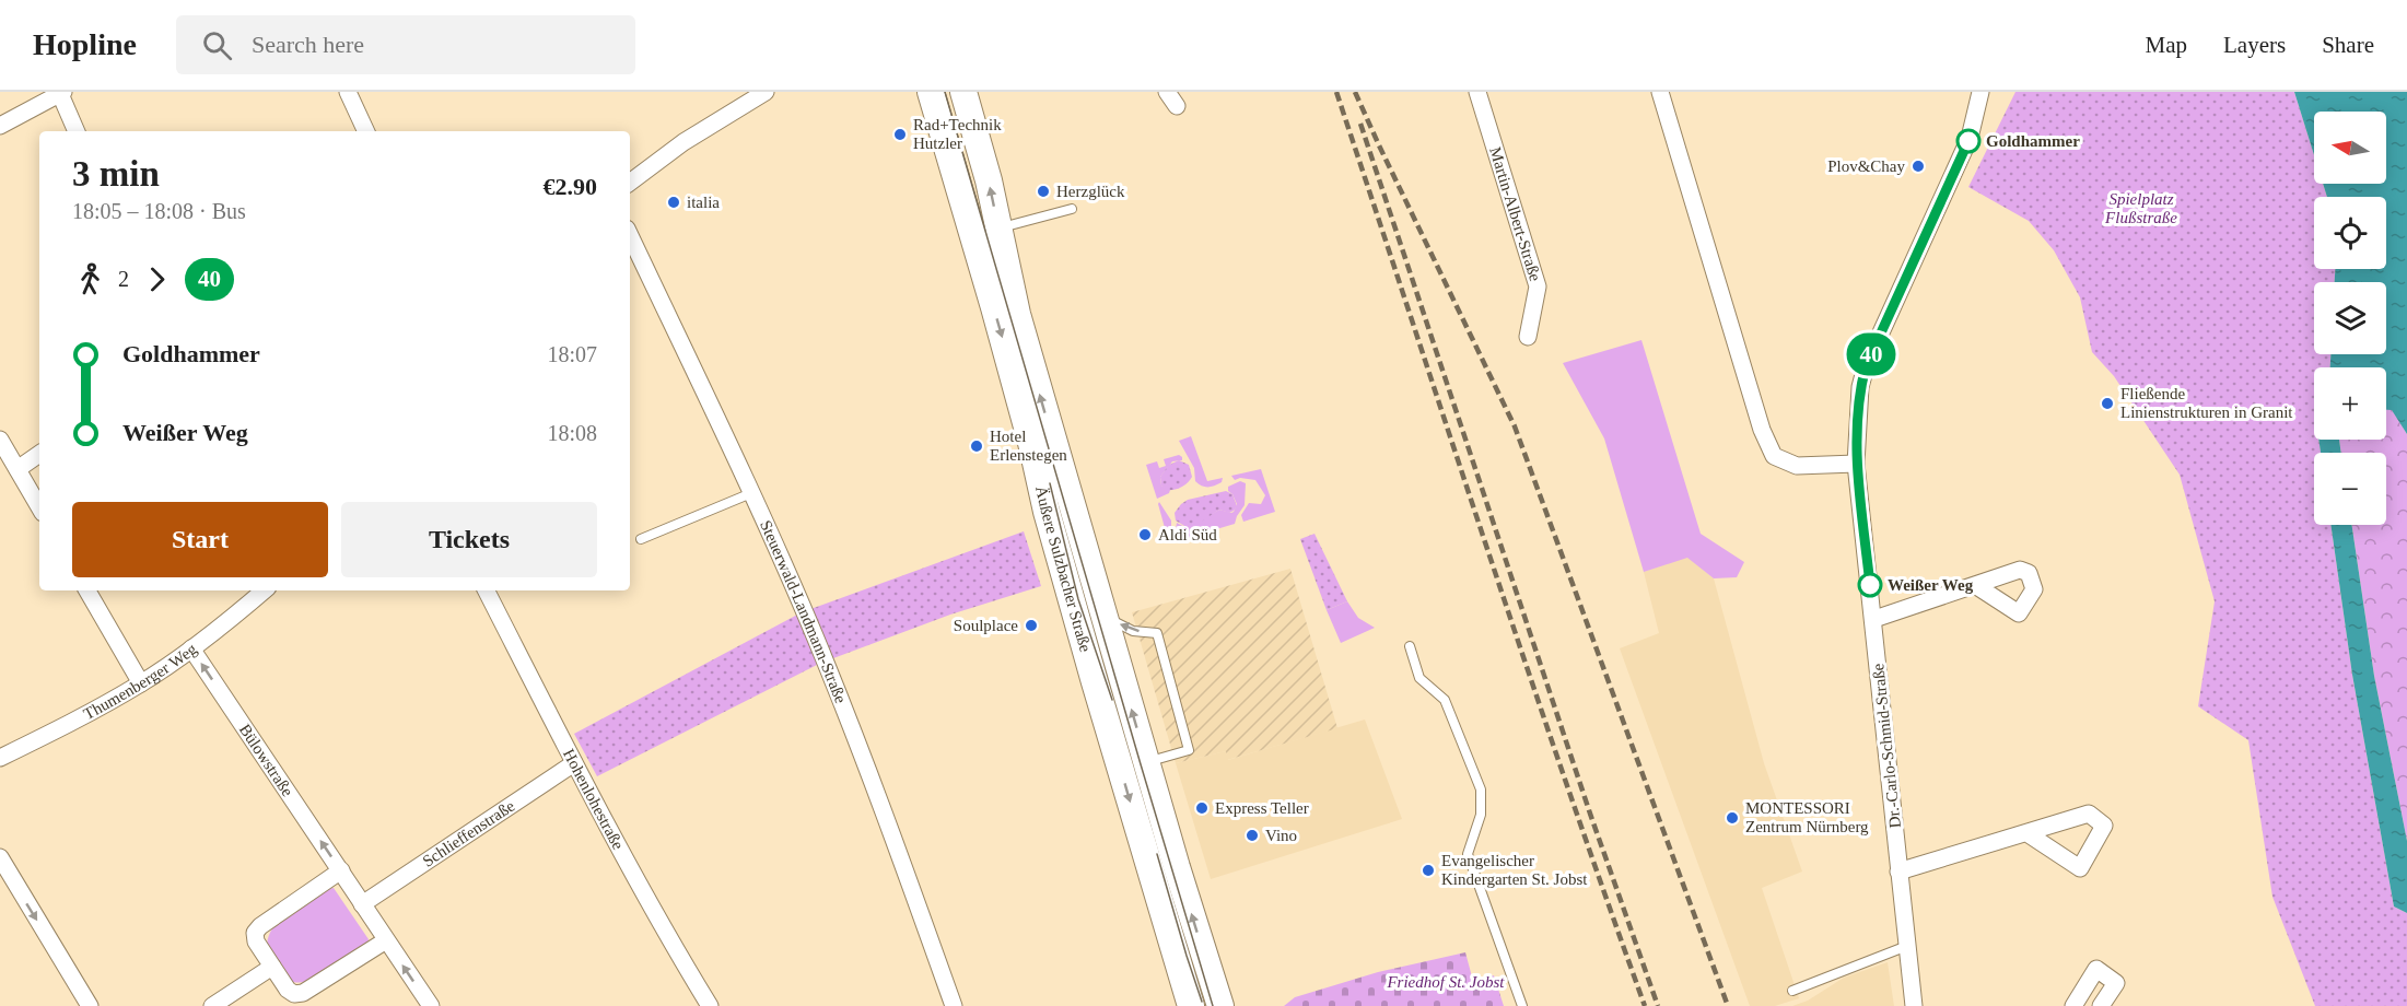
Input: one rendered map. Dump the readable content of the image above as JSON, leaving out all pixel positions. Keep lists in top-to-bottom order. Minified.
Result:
{"streets":{"main road":["Äußere Sulzbacher Straße"],"street":["Martin-Albert-Straße","Steuerwald-Landmann-Straße","Thumenberger Weg","Dr.-Carlo-Schmid-Straße","Bülowstraße","Hohenlohestraße","Schlieffenstraße"]},"crossings":[["Thumenberger Weg","Bülowstraße"],["Bülowstraße","Schlieffenstraße"],["Hohenlohestraße","Schlieffenstraße"]],"one_way":["Bülowstraße"],"parks":["Spielplatz Flußstraße","Friedhof St. Jobst"],"places":["Rad+Technik Hutzler","Goldhammer","Plov&Chay","Herzglück","italia","Fließende Linienstrukturen in Granit","Hotel Erlenstegen","Aldi Süd","Weißer Weg","Soulplace","Express Teller","MONTESSORI Zentrum Nürnberg","Vino","Evangelischer Kindergarten St. Jobst"],"lines":["bus line 40"],"north":"left","page":{"header":"Hopline","search":"Search here","nav":["Map","Layers","Share"],"on_map":"40","map_buttons":["+","−"],"heading":["3 min","18:05 – 18:08 · Bus","€2.90"],"legs":["2","40"],"list":[{"name":"Goldhammer","value":"18:07"},{"name":"Weißer Weg","value":"18:08"}],"buttons":["Start","Tickets"]}}
